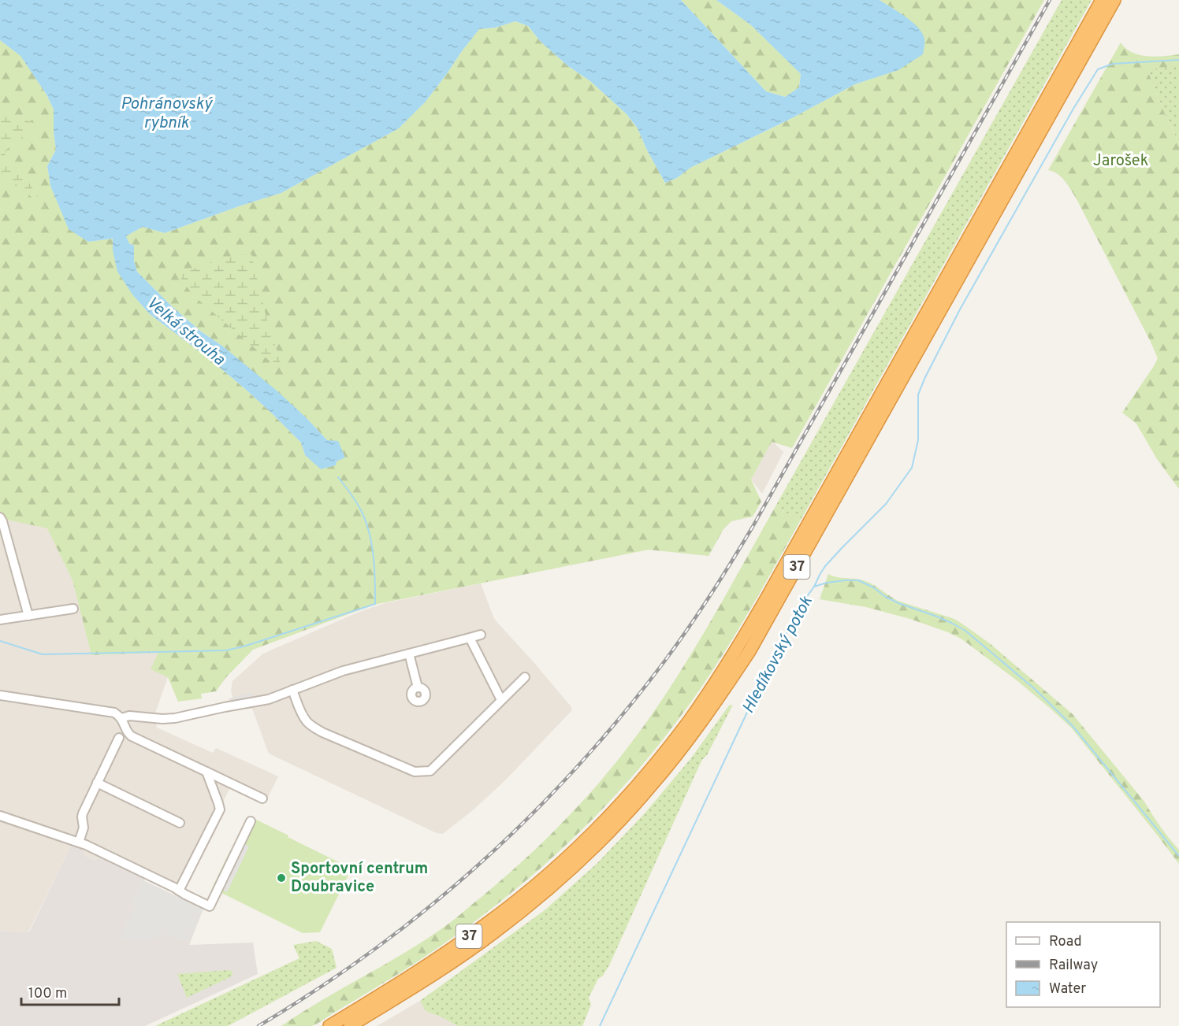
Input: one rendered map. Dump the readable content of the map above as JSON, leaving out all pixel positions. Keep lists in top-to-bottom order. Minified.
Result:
{"streets":{"highway":["37"]},"water":["Pohránovský rybník","Velká strouha","Hledíkovský potok"],"parks":["Jarošek"],"places":["Sportovní centrum Doubravice"],"legend":["Road","Railway","Water"],"scale_bar":"100 m"}
